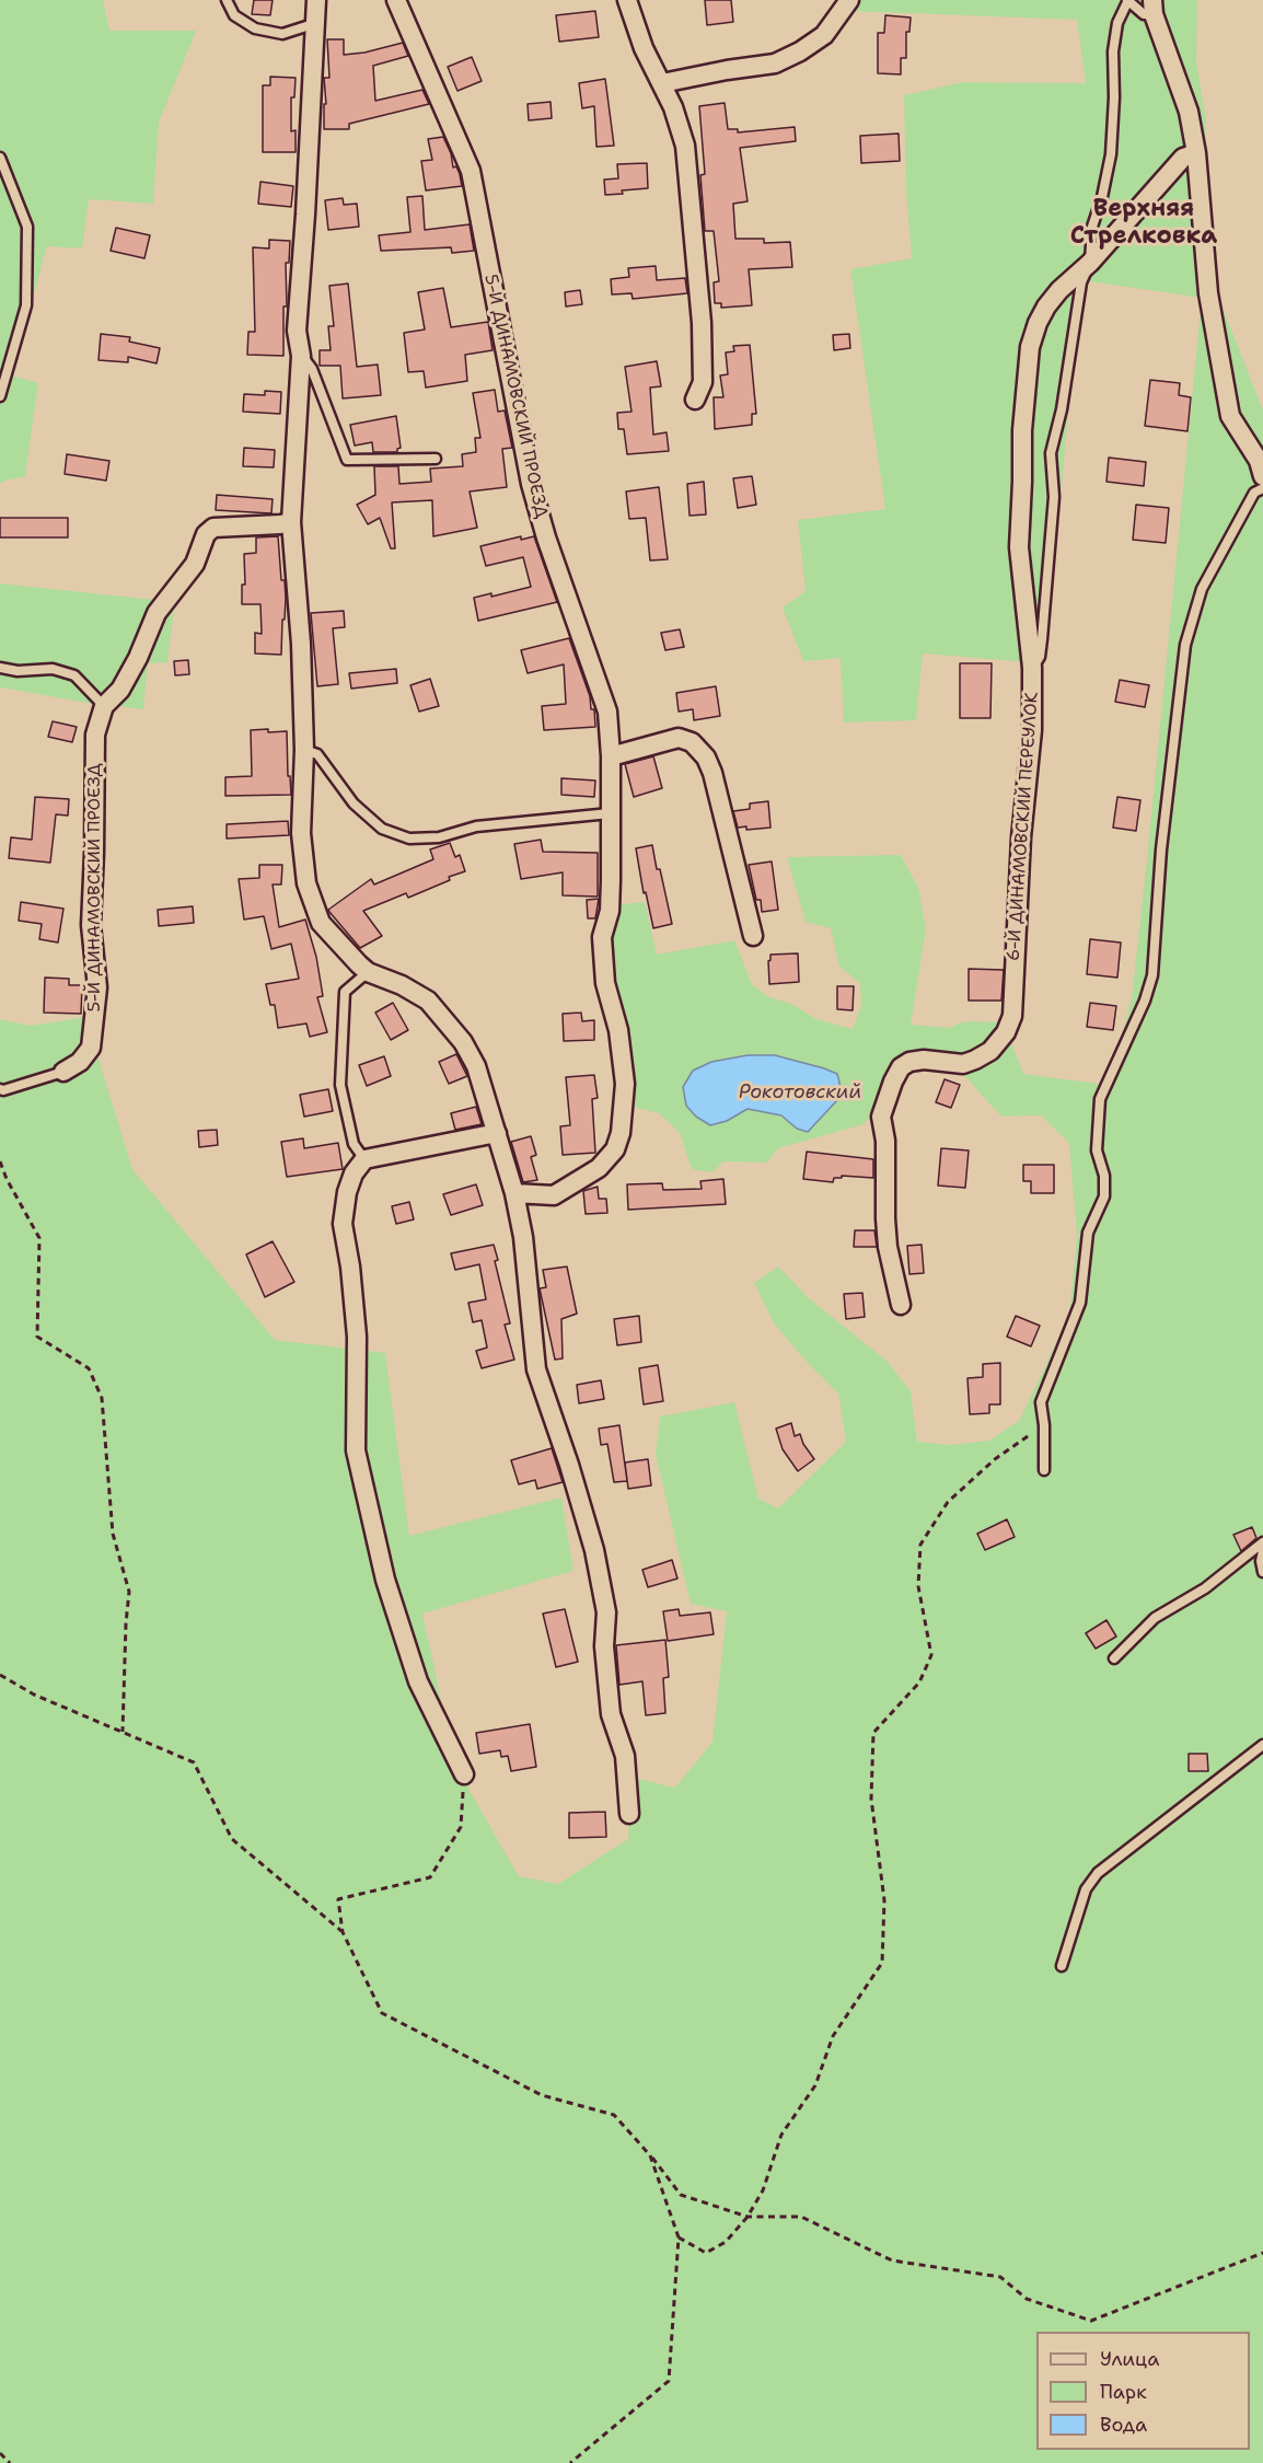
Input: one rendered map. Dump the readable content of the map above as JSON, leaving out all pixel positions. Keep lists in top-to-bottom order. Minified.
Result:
{"streets":{"street":["5-Й ДИНАМОВСКИЙ ПРОЕЗД","6-Й ДИНАМОВСКИЙ ПЕРЕУЛОК"]},"districts":["Верхняя Стрелковка"],"water":["Рокотовский"],"legend":["Улица","Парк","Вода"]}
